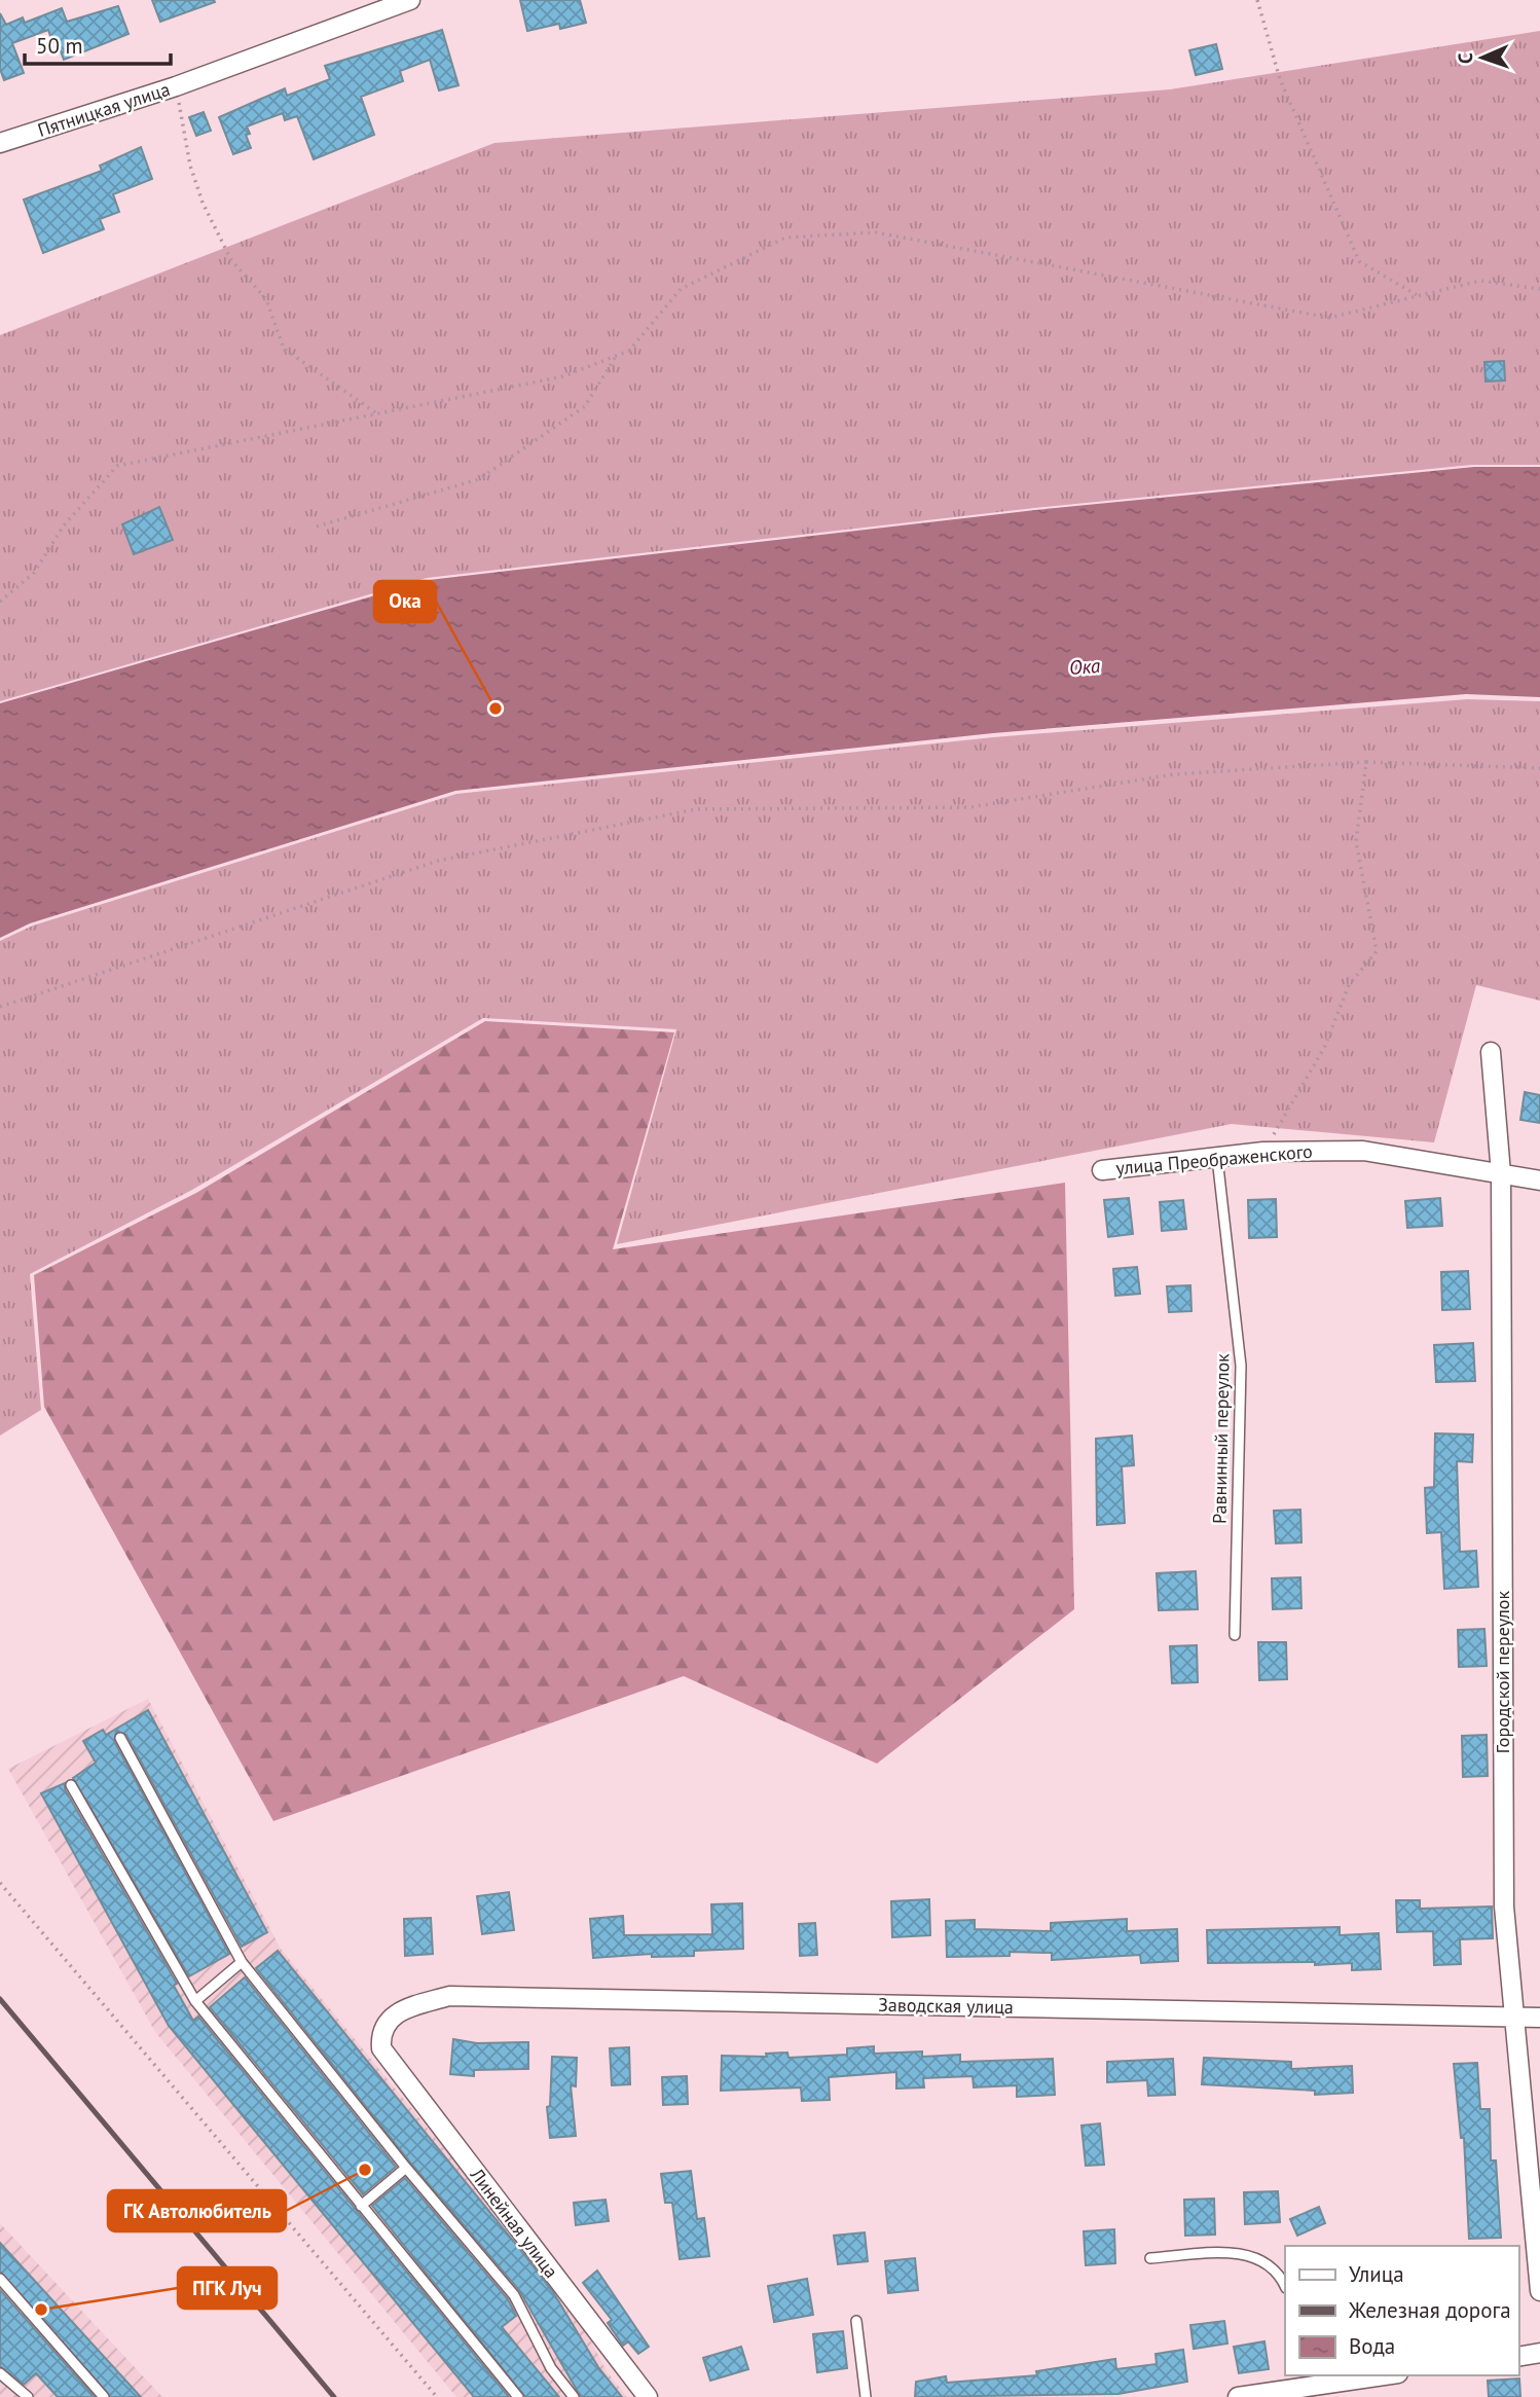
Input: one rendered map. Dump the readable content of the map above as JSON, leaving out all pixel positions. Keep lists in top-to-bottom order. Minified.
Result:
{"streets":{"street":["Пятницкая улица","улица Преображенского","Городской переулок","Заводская улица","Линейная улица"],"lane":["Равнинный переулок"]},"crossings":[["улица Преображенского","Равнинный переулок"],["улица Преображенского","Городской переулок"],["Городской переулок","Заводская улица"],["Заводская улица","Линейная улица"]],"water":["Ока"],"places":["Ока","ГК Автолюбитель","ПГК Луч"],"legend":["Улица","Железная дорога","Вода"],"scale_bar":"50 m","north":"left"}
